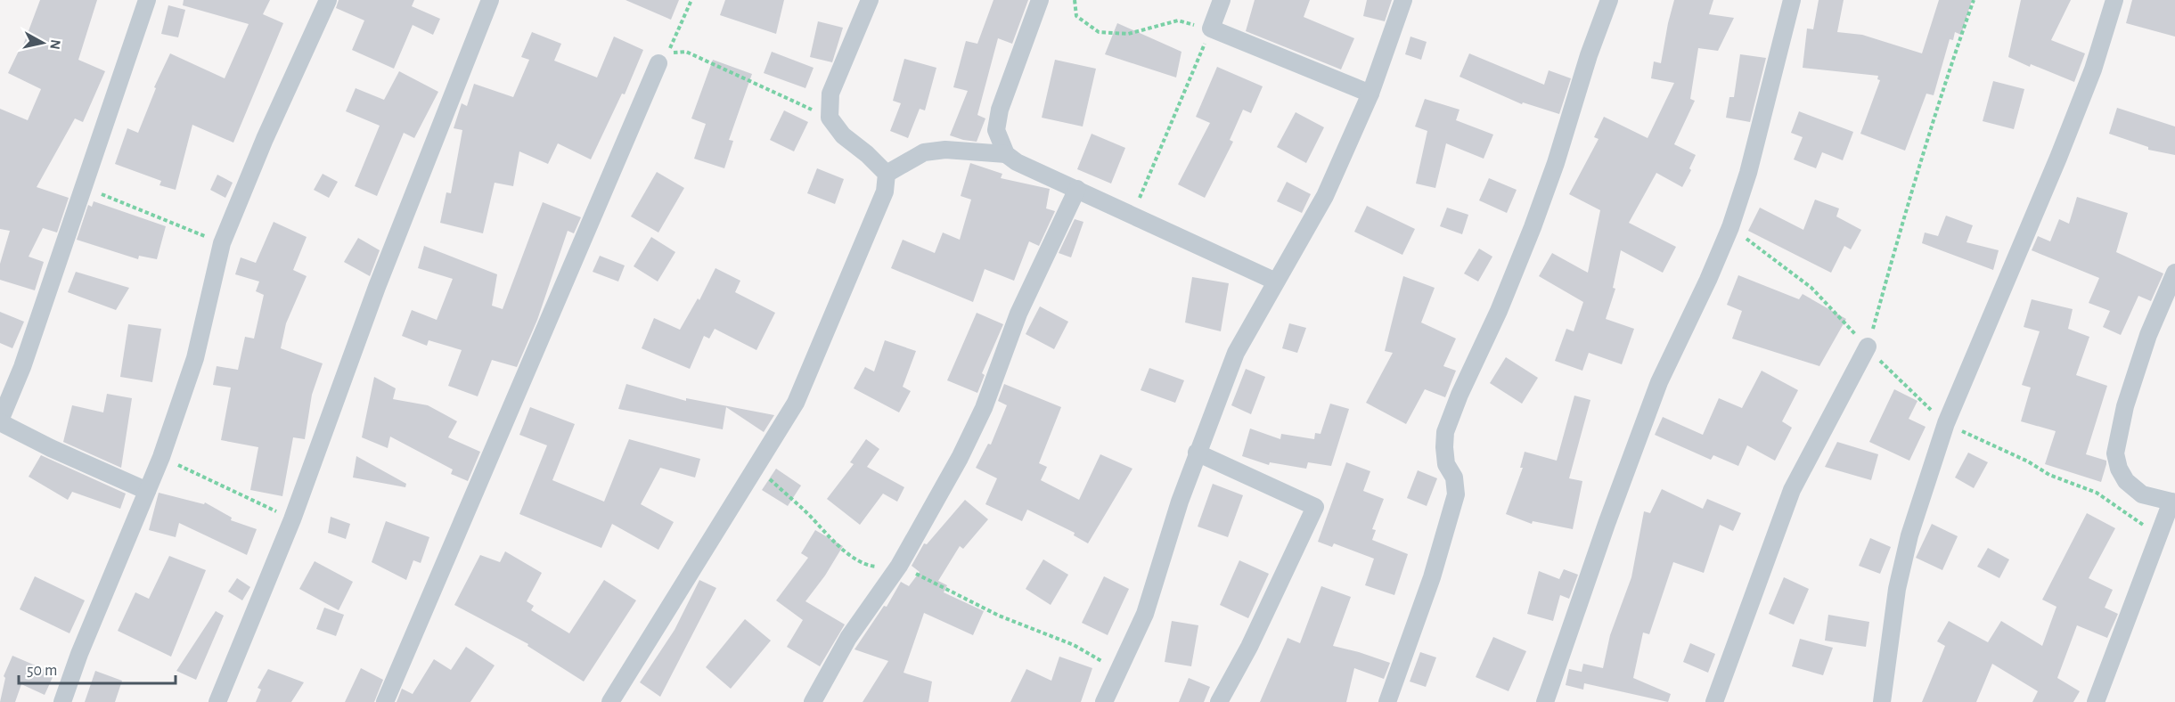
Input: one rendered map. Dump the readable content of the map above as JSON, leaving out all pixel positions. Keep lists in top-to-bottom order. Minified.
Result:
{"scale_bar":"50 m","north":"right"}
